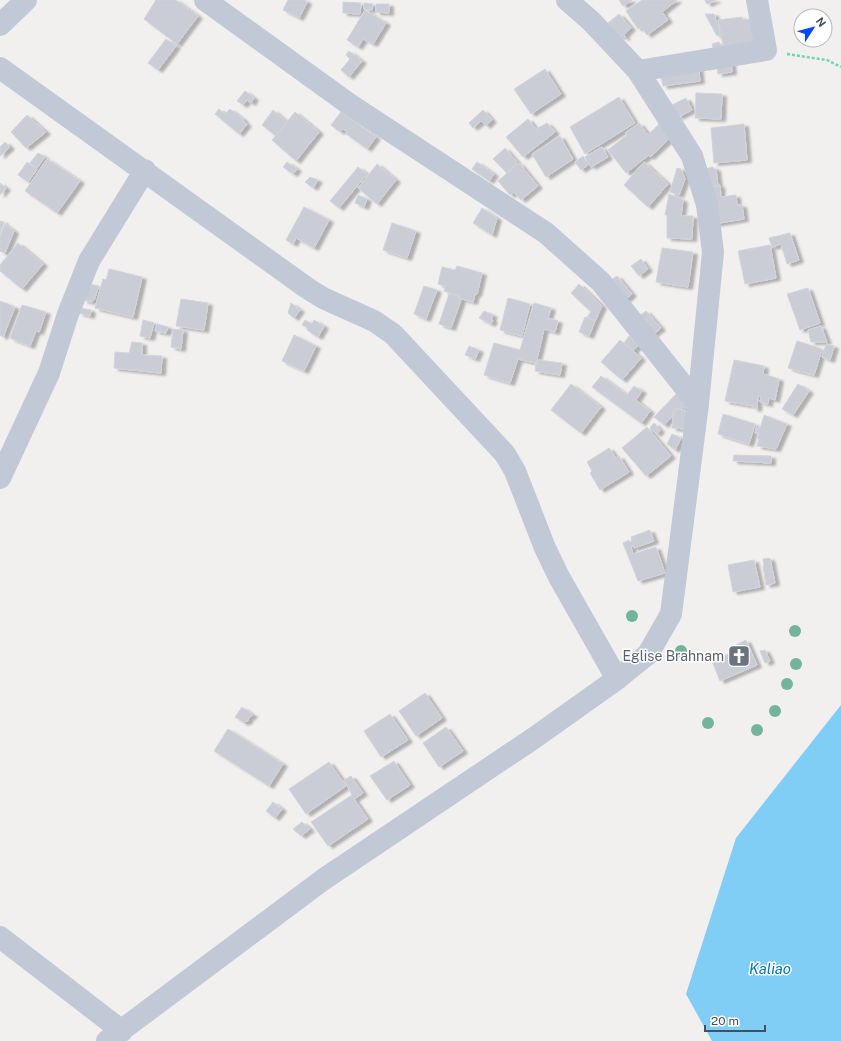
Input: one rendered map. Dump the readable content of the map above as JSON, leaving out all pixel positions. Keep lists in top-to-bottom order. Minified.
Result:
{"water":["Kaliao"],"places":{"church":["Eglise Brahnam"]},"scale_bar":"20 m","north":"top right"}
